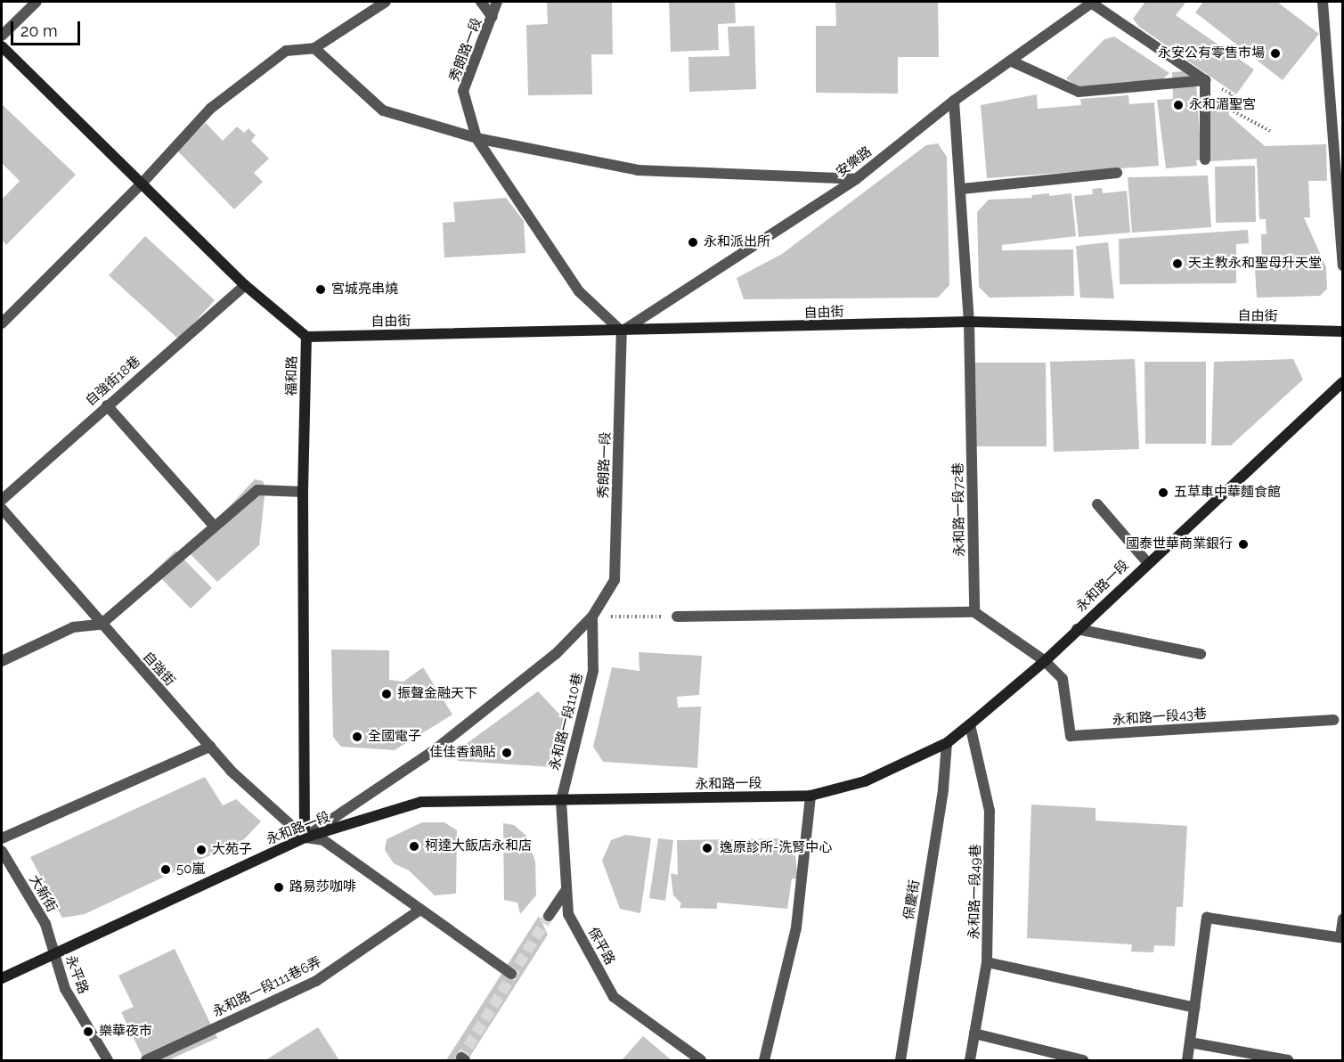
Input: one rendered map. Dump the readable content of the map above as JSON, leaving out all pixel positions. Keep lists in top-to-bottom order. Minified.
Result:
{"streets":{"street":["秀朗路一段","安樂路","自由街","福和路","自強街18巷","永和路一段72巷","永和路一段","自強街","永和路一段43巷","永和路一段110巷","永和路一段49巷","大新街","保慶街","保平路","永平路","永和路一段111巷6弄"]},"crossings":[["秀朗路一段","安樂路"],["秀朗路一段","自由街"],["秀朗路一段","福和路"],["秀朗路一段","永和路一段"],["秀朗路一段","自強街"],["秀朗路一段","永和路一段110巷"],["安樂路","自由街"],["安樂路","永和路一段72巷"],["自由街","福和路"],["自由街","永和路一段72巷"],["福和路","永和路一段"],["福和路","自強街"],["永和路一段","自強街"],["永和路一段","永和路一段43巷"],["永和路一段","永和路一段110巷"],["永和路一段","永和路一段49巷"],["永和路一段","大新街"],["永和路一段","保慶街"],["永和路一段","保平路"],["永和路一段","永平路"],["永和路一段110巷","保平路"],["大新街","永平路"]],"places":["永安公有零售市場","永和湄聖宮","永和派出所","天主教永和聖母升天堂","宮城亮串燒","五草車中華麵食館","國泰世華商業銀行","振聲金融天下","全國電子","佳佳香鍋貼","柯達大飯店永和店","逸原診所-洗腎中心","大苑子","50嵐","路易莎咖啡","樂華夜市"],"scale_bar":"20 m"}
